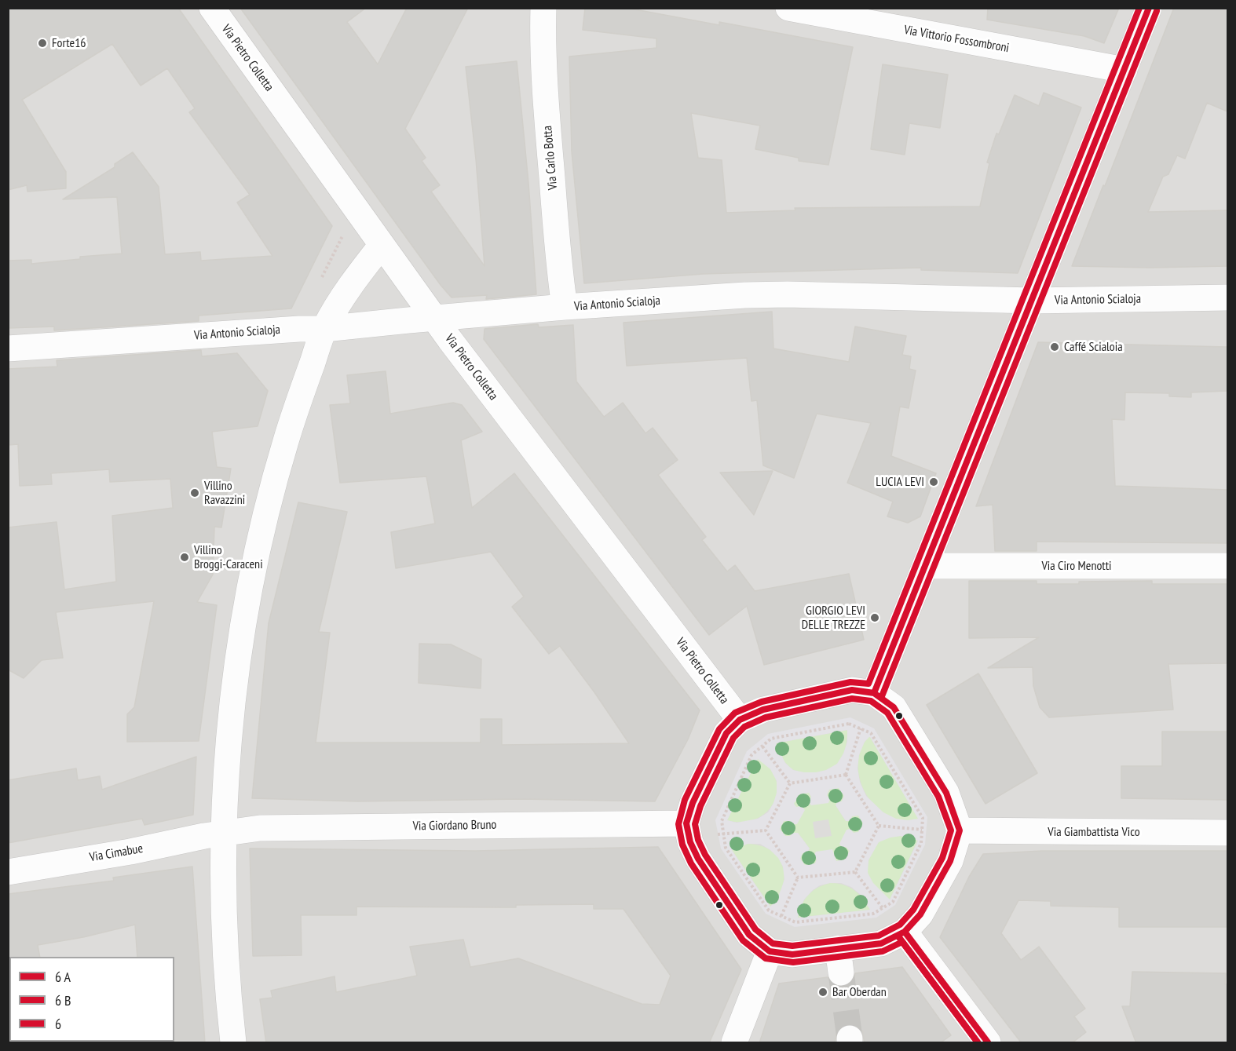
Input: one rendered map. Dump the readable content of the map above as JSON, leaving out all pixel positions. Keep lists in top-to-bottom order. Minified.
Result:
{"streets":{"street":["Via Vittorio Fossombroni","Via Pietro Colletta","Via Carlo Botta","Via Antonio Scialoja","Via Ciro Menotti","Via Giordano Bruno","Via Giambattista Vico","Via Cimabue"]},"crossings":[["Via Pietro Colletta","Via Antonio Scialoja"],["Via Carlo Botta","Via Antonio Scialoja"],["Via Giordano Bruno","Via Cimabue"]],"places":["Forte16","Caffé Scialoia","LUCIA LEVI","Villino Ravazzini","Villino Broggi-Caraceni","GIORGIO LEVI DELLE TREZZE","Bar Oberdan"],"lines":["transit line 6"],"legend":["6 A","6 B","6"]}
